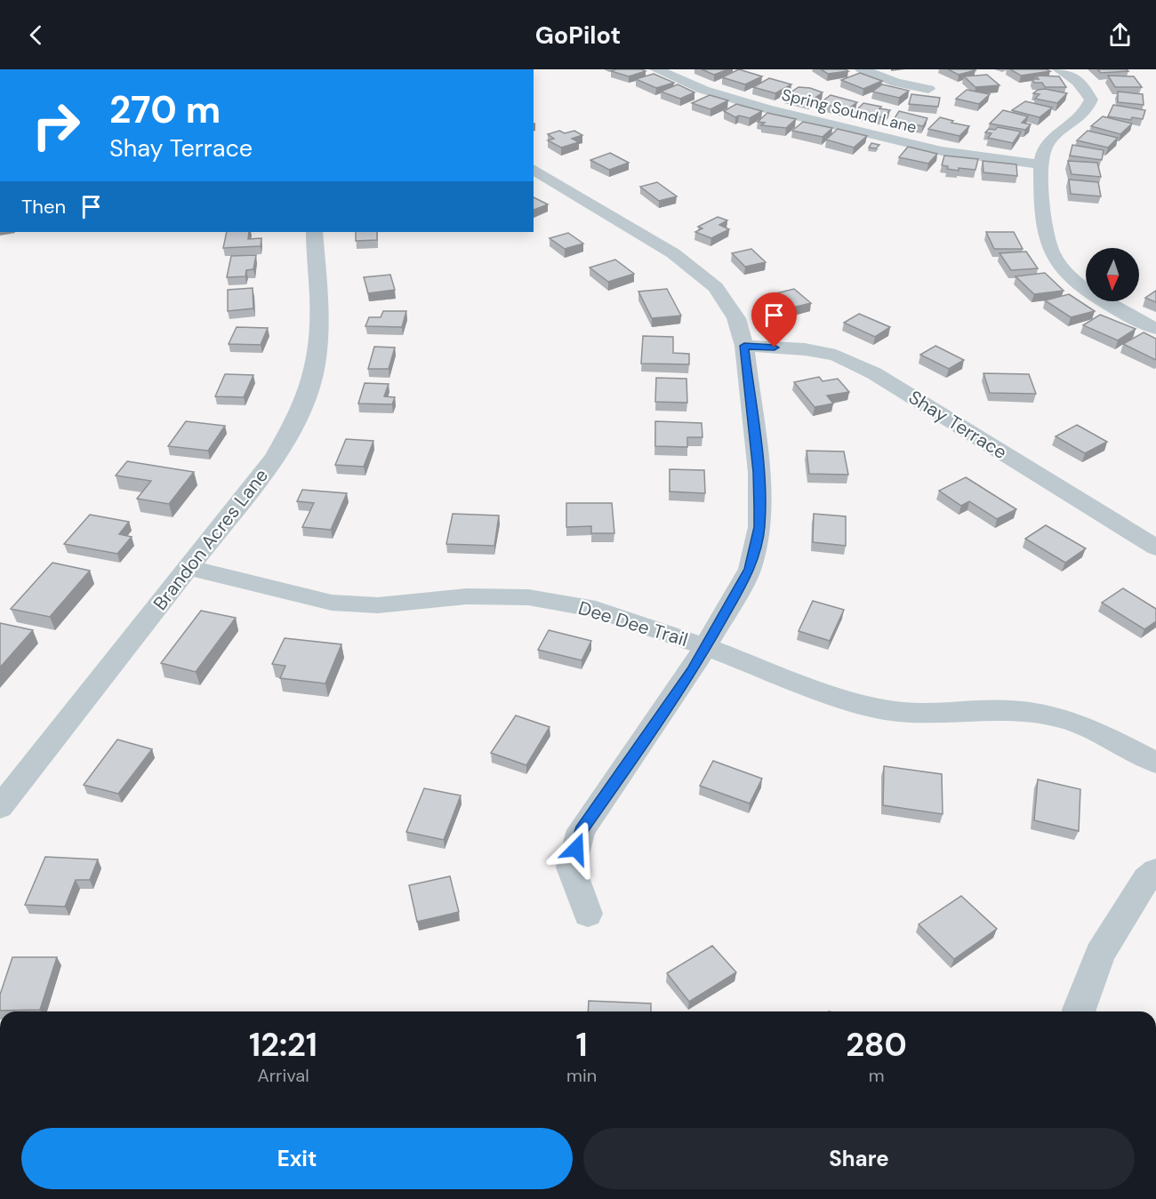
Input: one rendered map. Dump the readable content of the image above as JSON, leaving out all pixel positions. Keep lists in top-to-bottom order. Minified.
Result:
{"streets":{"street":["Spring Sound Lane","Shay Terrace","Brandon Acres Lane","Dee Dee Trail"]},"crossings":[["Brandon Acres Lane","Dee Dee Trail"]],"north":"bottom","page":{"header":"GoPilot","turn":["270 m","Shay Terrace"],"then":"Then","eta":["12:21","Arrival","1","min","280","m"],"buttons":["Exit","Share"]}}
